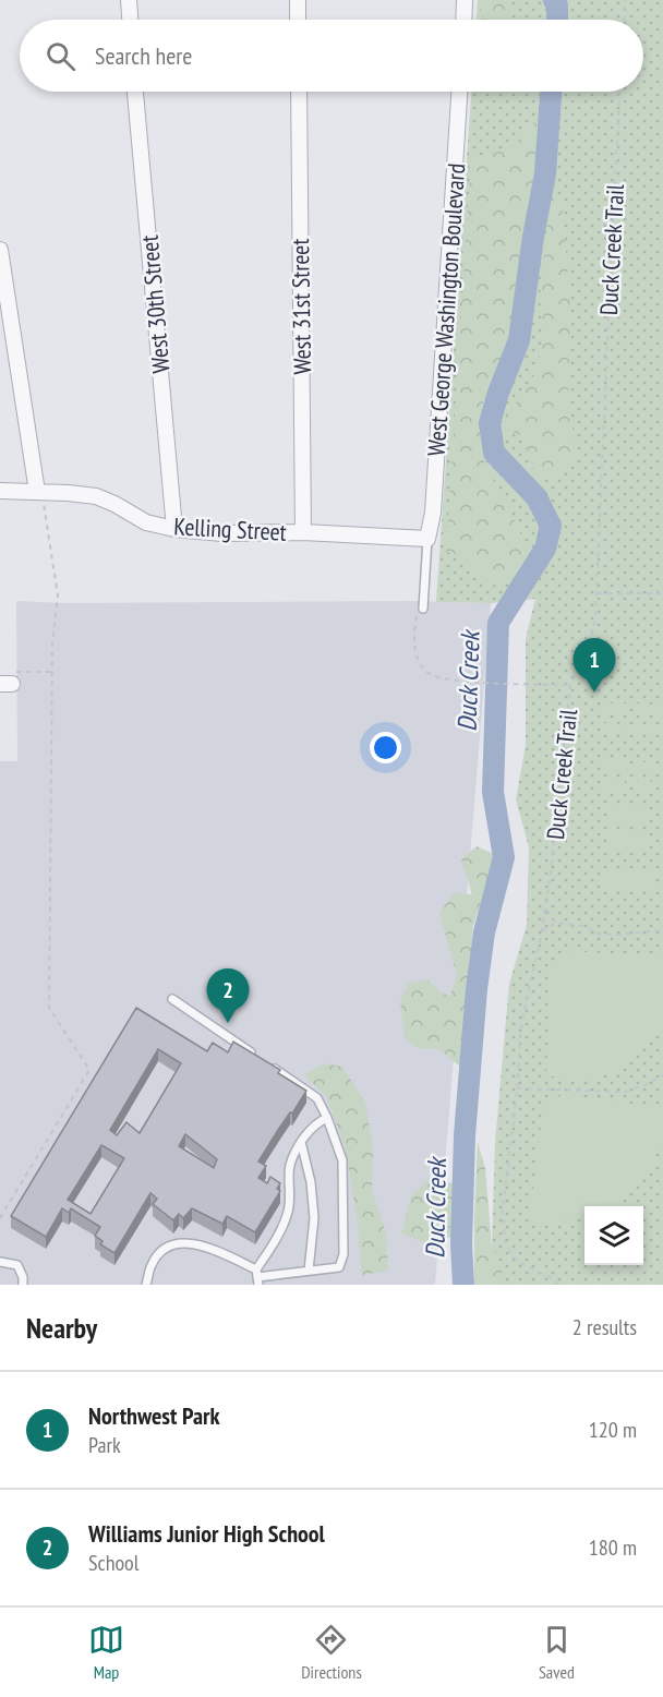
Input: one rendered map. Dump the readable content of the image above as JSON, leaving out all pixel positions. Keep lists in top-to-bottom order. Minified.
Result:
{"streets":{"street":["West 30th Street","West 31st Street","West George Washington Boulevard","Kelling Street"],"path":["Duck Creek Trail"]},"crossings":[["West 30th Street","Kelling Street"],["West 31st Street","Kelling Street"],["West George Washington Boulevard","Kelling Street"]],"water":["Duck Creek"],"page":{"search":"Search here","pins":["1","2"],"heading":["Nearby","2 results"],"list":[{"mark":"1","name":"Northwest Park","note":"Park","value":"120 m"},{"mark":"2","name":"Williams Junior High School","note":"School","value":"180 m"}],"nav":["Map","Directions","Saved"]}}
